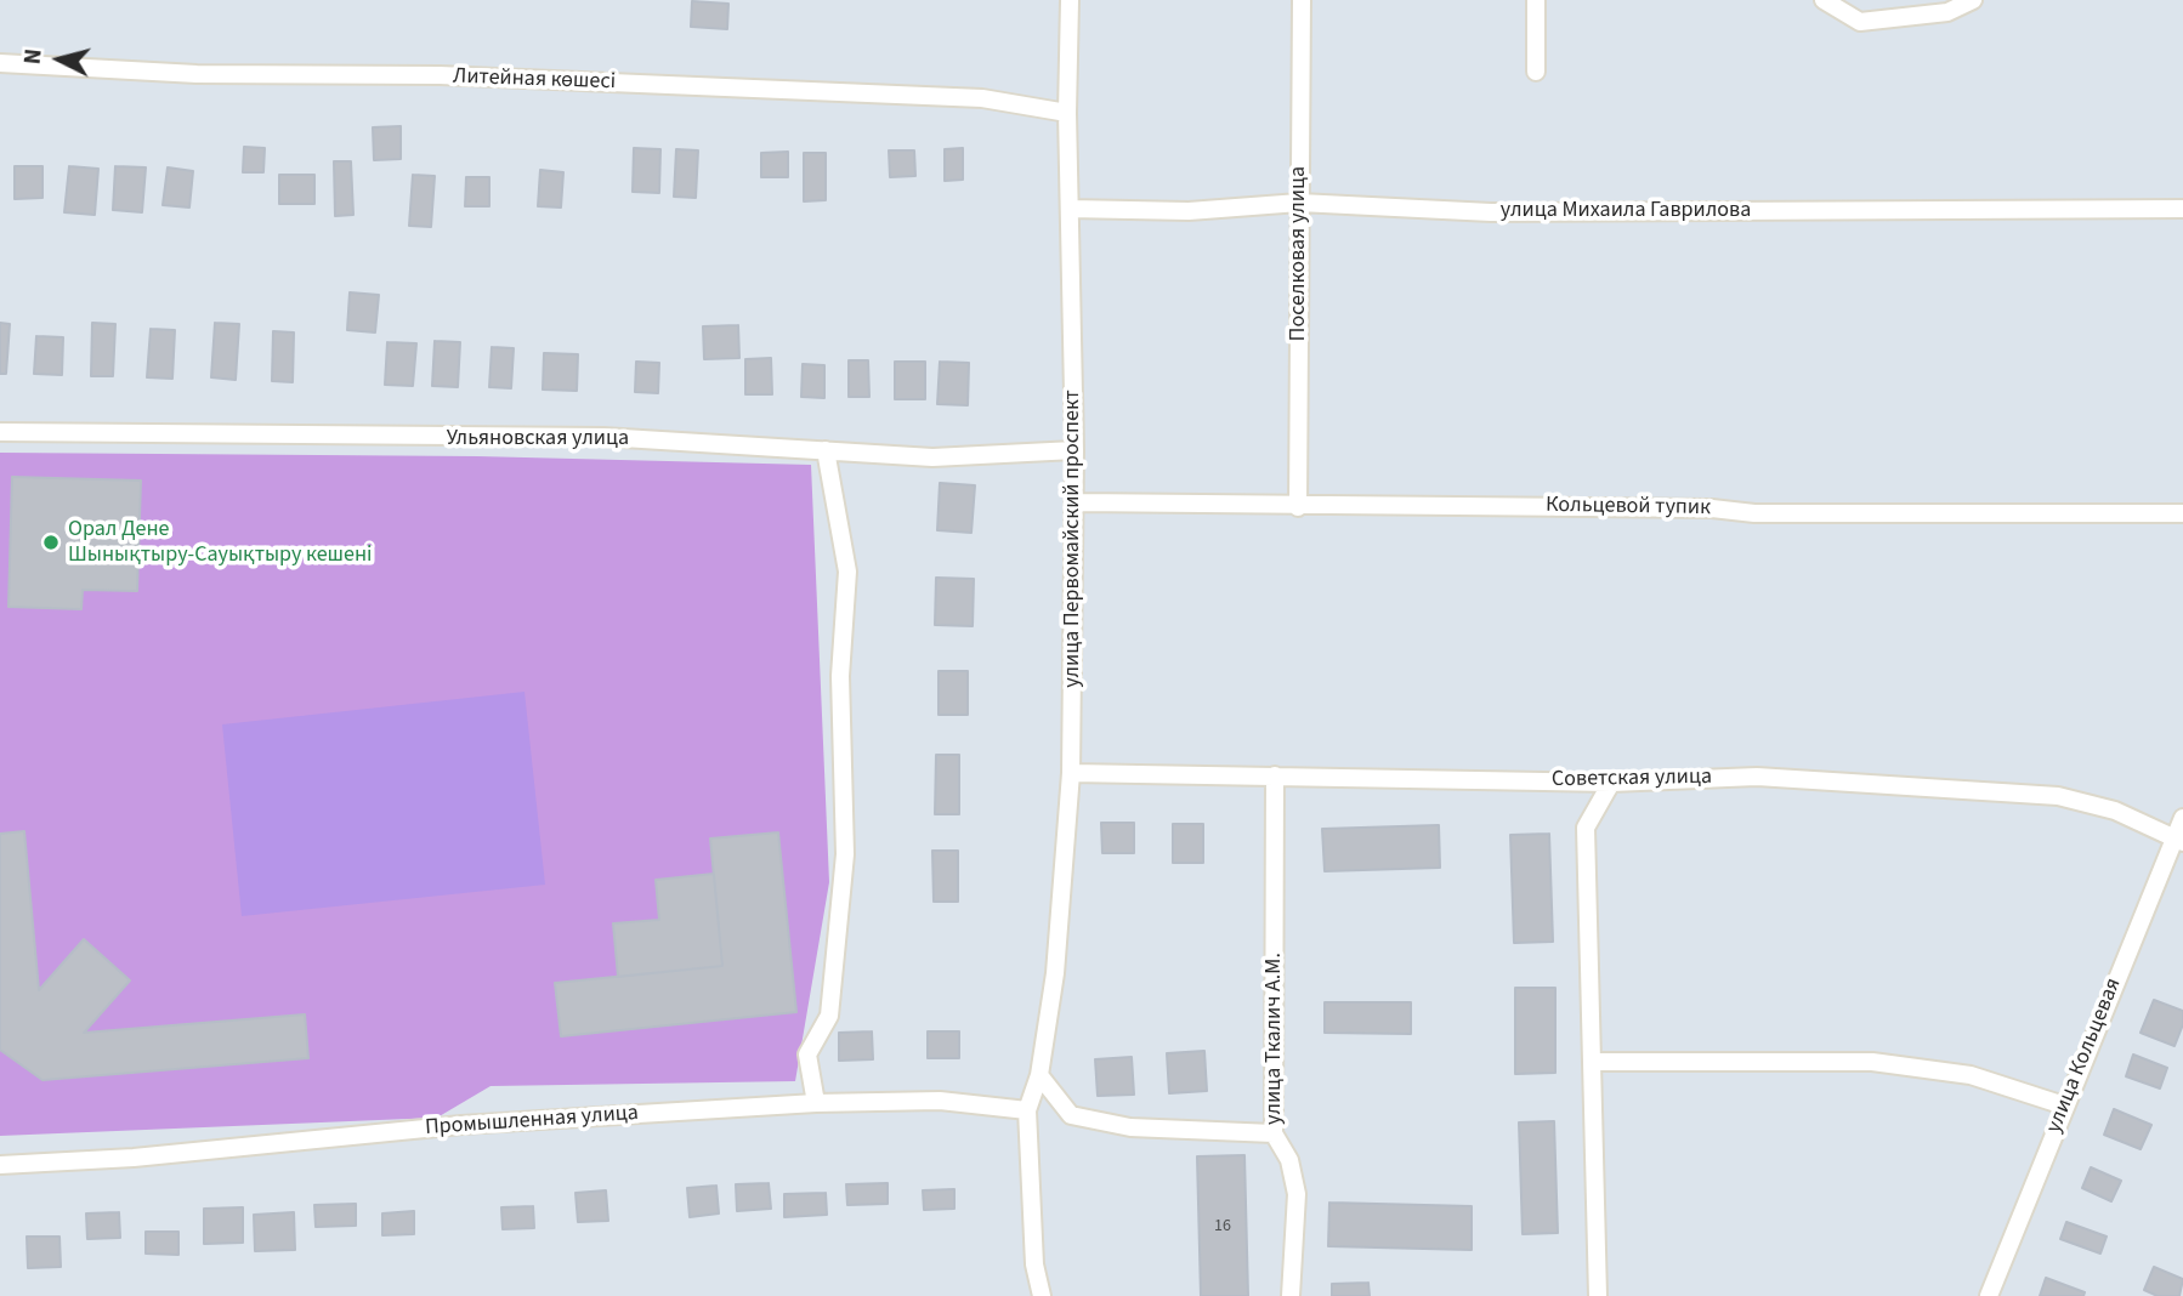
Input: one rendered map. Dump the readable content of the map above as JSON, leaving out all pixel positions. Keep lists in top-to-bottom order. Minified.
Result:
{"streets":{"street":["Литейная көшесі","улица Михаила Гаврилова","Поселковая улица","Ульяновская улица","Кольцевой тупик","улица Первомайский проспект","Советская улица","улица Ткалич А.М.","улица Кольцевая","Промышленная улица"]},"crossings":[["Литейная көшесі","улица Первомайский проспект"],["улица Михаила Гаврилова","Поселковая улица"],["улица Михаила Гаврилова","улица Первомайский проспект"],["Поселковая улица","Кольцевой тупик"],["Ульяновская улица","улица Первомайский проспект"],["Кольцевой тупик","улица Первомайский проспект"],["улица Первомайский проспект","Советская улица"],["Советская улица","улица Ткалич А.М."],["Советская улица","улица Кольцевая"]],"places":["Орал Дене Шынықтыру-Сауықтыру кешені"],"house_numbers":["16"],"north":"left"}
